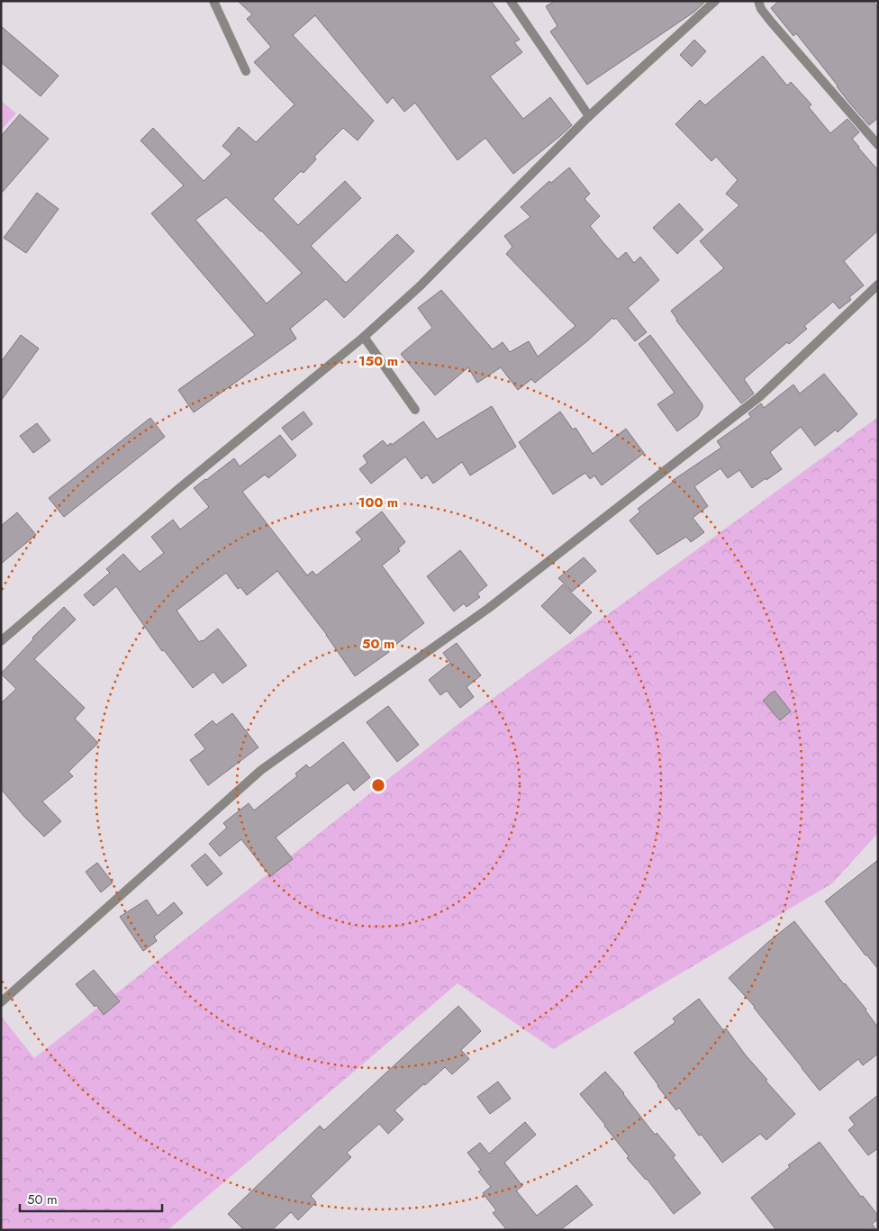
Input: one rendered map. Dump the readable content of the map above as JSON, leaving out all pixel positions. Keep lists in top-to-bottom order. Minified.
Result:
{"scale_bar":"50 m","rings":["150 m","100 m","50 m"]}
